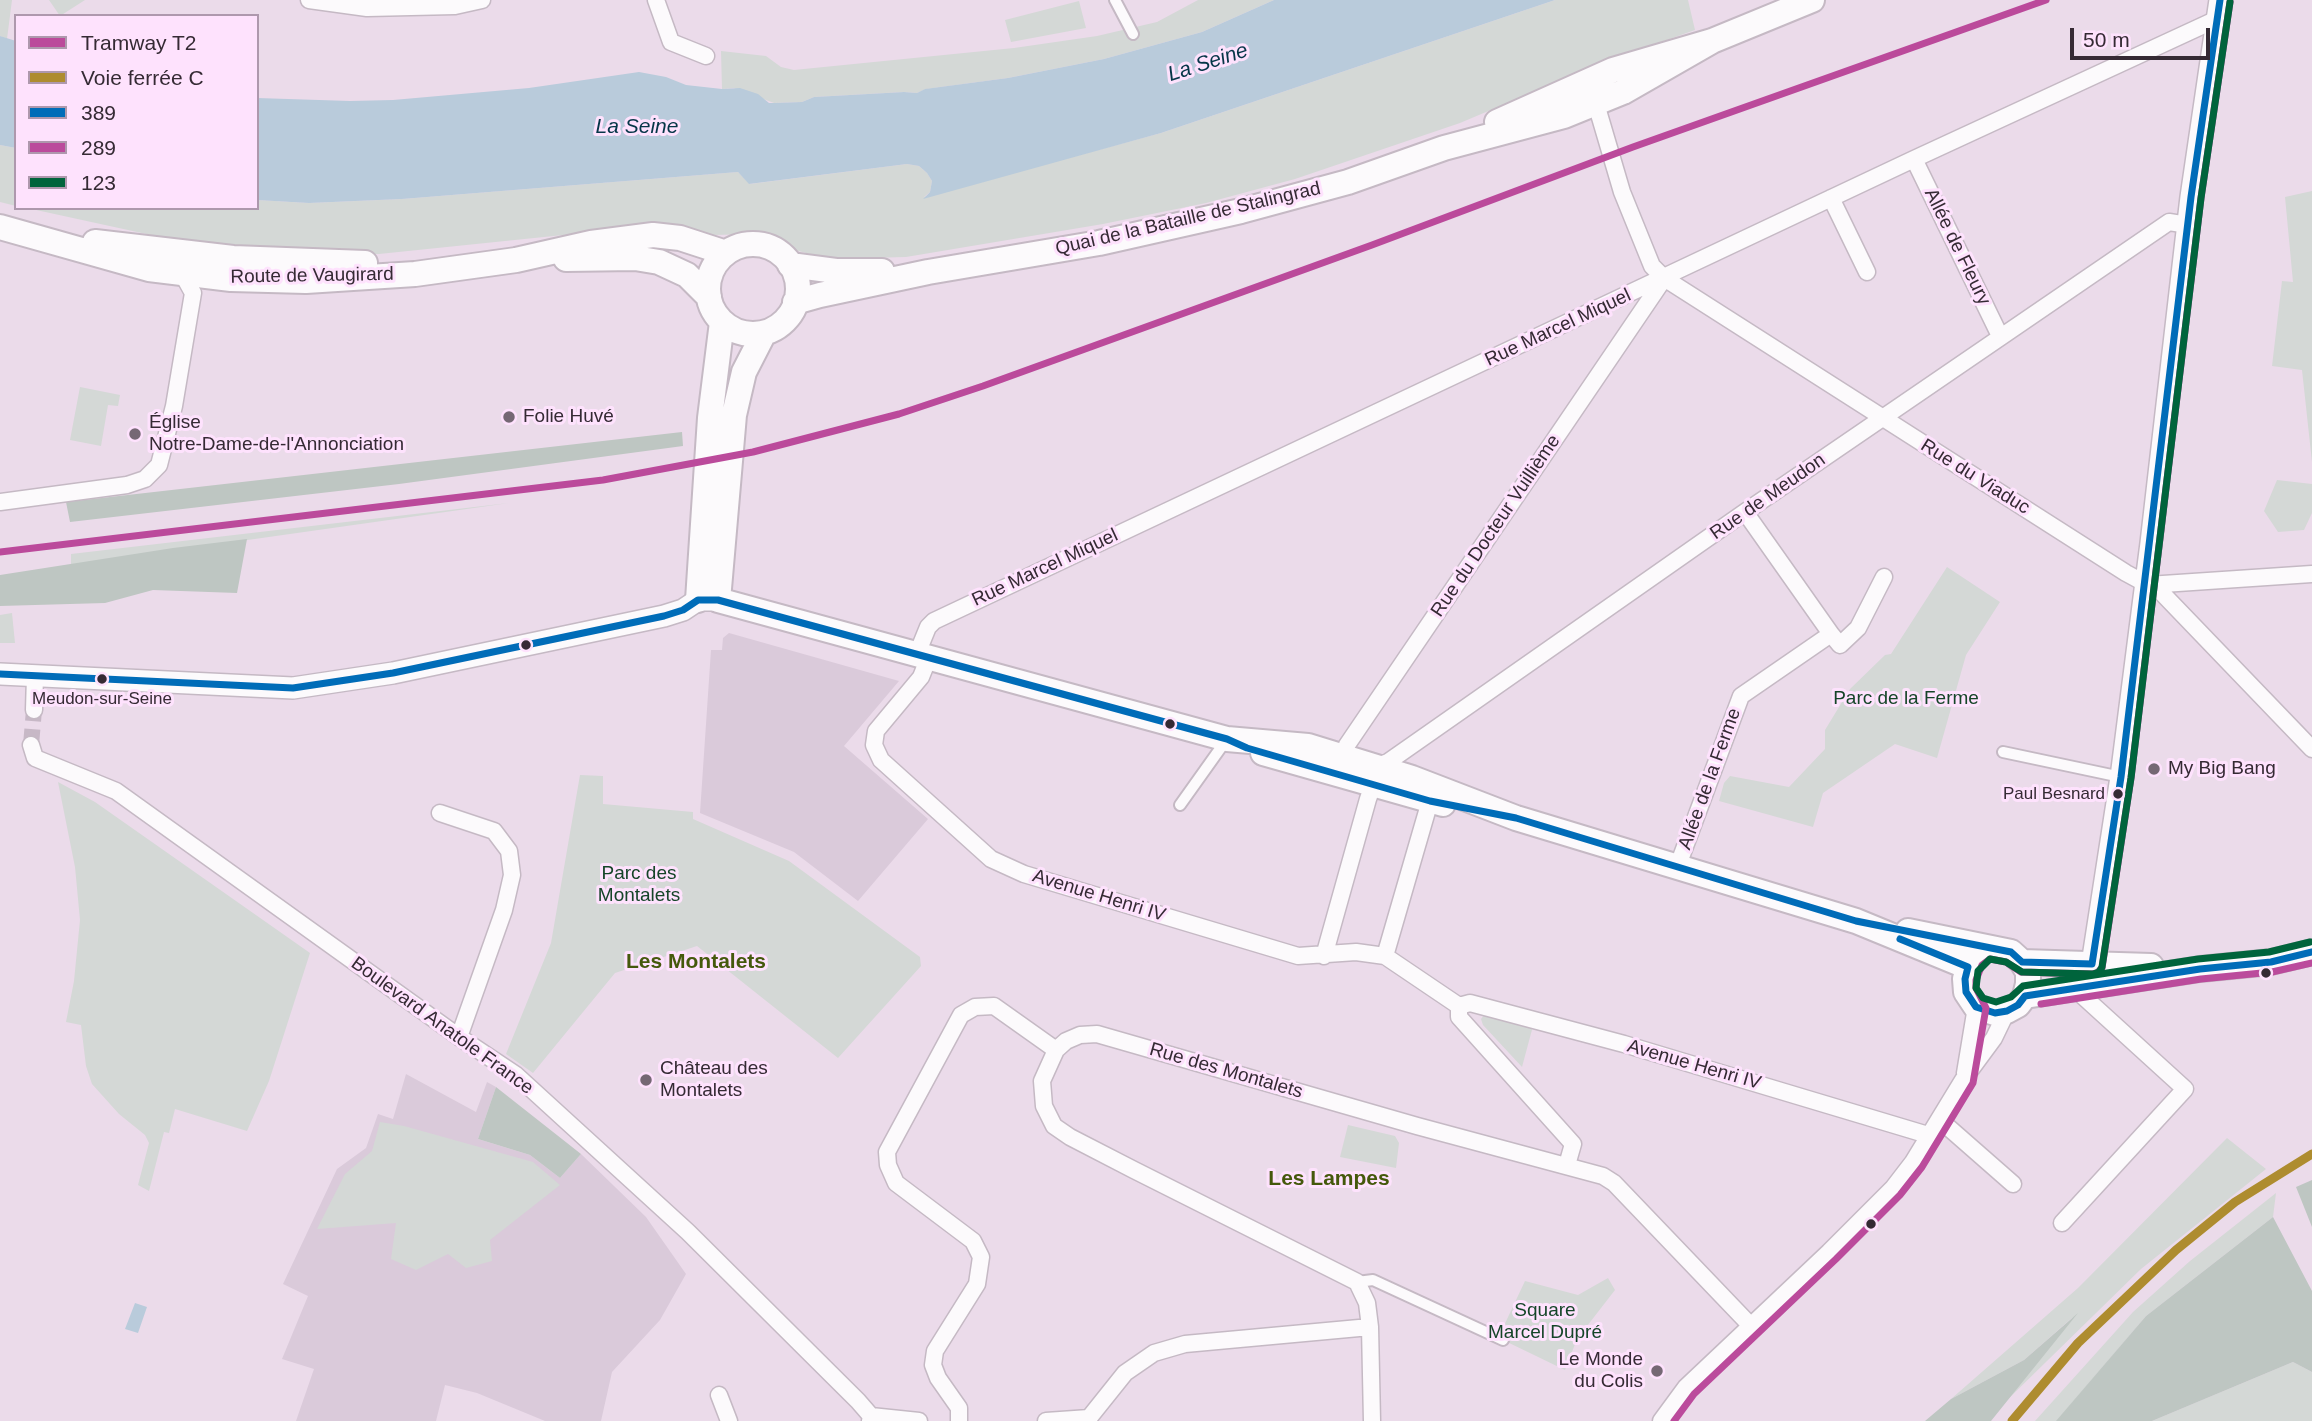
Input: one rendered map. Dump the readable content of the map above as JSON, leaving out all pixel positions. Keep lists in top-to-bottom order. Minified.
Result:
{"streets":{"main road":["Quai de la Bataille de Stalingrad","Route de Vaugirard"],"street":["Allée de Fleury","Rue Marcel Miquel","Rue du Viaduc","Rue de Meudon","Rue du Docteur Vuillième","Allée de la Ferme","Avenue Henri IV","Boulevard Anatole France","Rue des Montalets"]},"crossings":[["Quai de la Bataille de Stalingrad","Route de Vaugirard"],["Allée de Fleury","Rue Marcel Miquel"],["Allée de Fleury","Rue de Meudon"],["Rue Marcel Miquel","Rue du Viaduc"],["Rue Marcel Miquel","Rue du Docteur Vuillième"],["Rue Marcel Miquel","Avenue Henri IV"],["Rue du Viaduc","Rue de Meudon"],["Rue du Viaduc","Rue du Docteur Vuillième"],["Rue de Meudon","Rue du Docteur Vuillième"],["Rue du Docteur Vuillième","Avenue Henri IV"],["Avenue Henri IV","Rue des Montalets"]],"districts":["Les Montalets","Les Lampes"],"water":["La Seine"],"parks":["Parc de la Ferme","Parc des Montalets","Square Marcel Dupré"],"places":["Folie Huvé","Église Notre-Dame-de-l'Annonciation","Meudon-sur-Seine","My Big Bang","Paul Besnard","Château des Montalets","Le Monde du Colis"],"lines":["tram line T2","transit line 389","transit line 289","transit line 123","rail line C"],"legend":["Tramway T2","Voie ferrée C","389","289","123"],"scale_bar":"50 m"}
